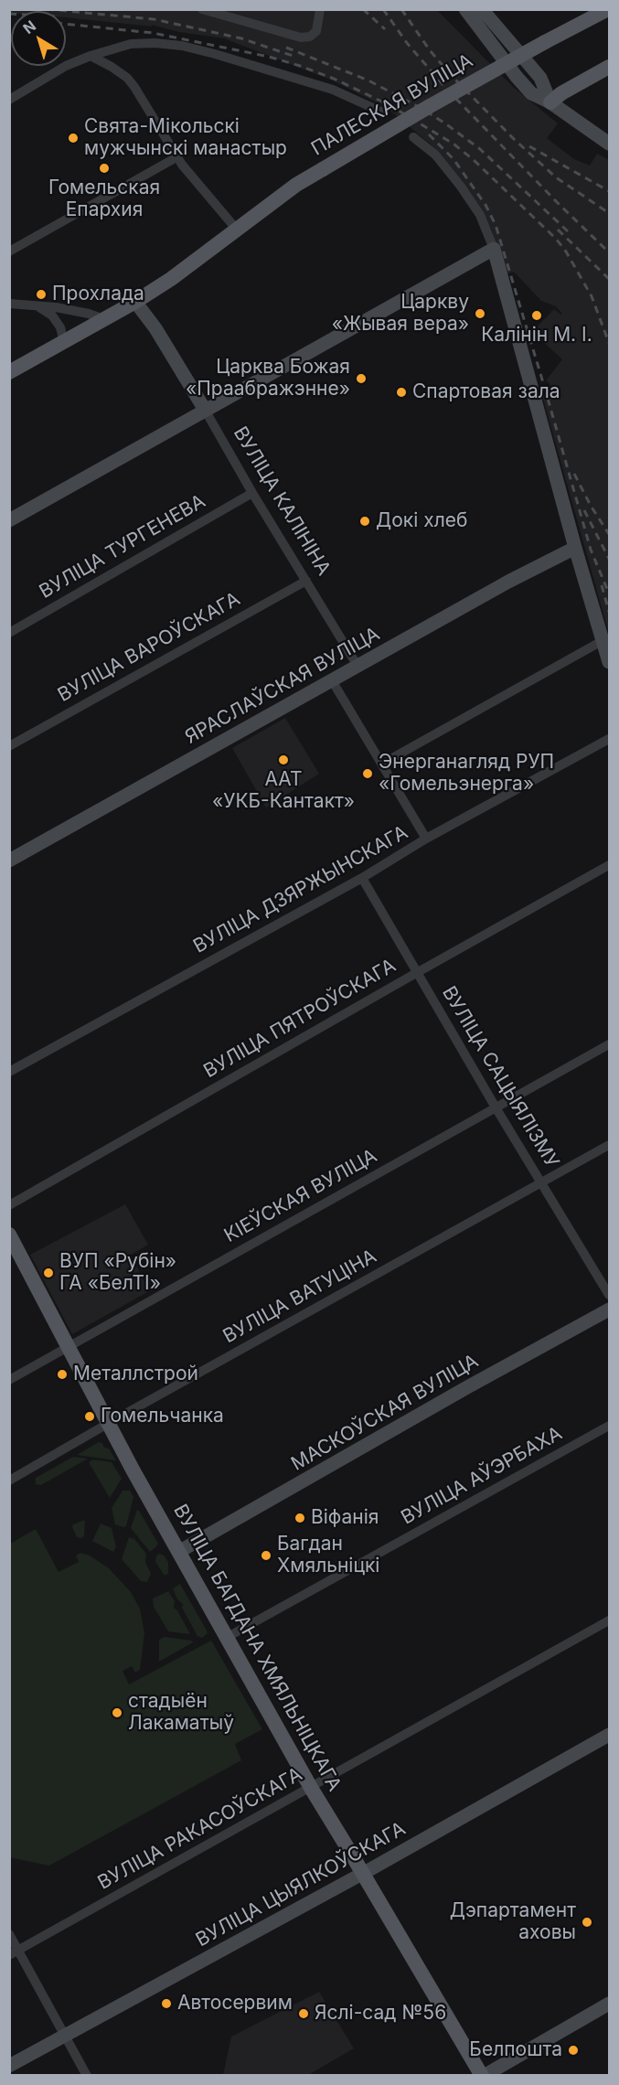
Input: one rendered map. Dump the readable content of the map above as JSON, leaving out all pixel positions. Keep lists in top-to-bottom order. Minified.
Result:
{"streets":{"main road":["ПАЛЕСКАЯ ВУЛІЦА","ВУЛІЦА БАГДАНА ХМЯЛЬНІЦКАГА"],"street":["ВУЛІЦА КАЛІНІНА","ВУЛІЦА ТУРГЕНЕВА","ВУЛІЦА ВАРОЎСКАГА","ЯРАСЛАЎСКАЯ ВУЛІЦА","ВУЛІЦА ДЗЯРЖЫНСКАГА","ВУЛІЦА ПЯТРОЎСКАГА","ВУЛІЦА САЦЫЯЛІЗМУ","КІЕЎСКАЯ ВУЛІЦА","ВУЛІЦА ВАТУЦІНА","МАСКОЎСКАЯ ВУЛІЦА","ВУЛІЦА АЎЭРБАХА","ВУЛІЦА РАКАСОЎСКАГА","ВУЛІЦА ЦЫЯЛКОЎСКАГА"]},"crossings":[["ПАЛЕСКАЯ ВУЛІЦА","ВУЛІЦА КАЛІНІНА"],["ВУЛІЦА КАЛІНІНА","ВУЛІЦА ТУРГЕНЕВА"],["ВУЛІЦА КАЛІНІНА","ВУЛІЦА ВАРОЎСКАГА"],["ВУЛІЦА КАЛІНІНА","ЯРАСЛАЎСКАЯ ВУЛІЦА"],["ВУЛІЦА ДЗЯРЖЫНСКАГА","ВУЛІЦА САЦЫЯЛІЗМУ"],["ВУЛІЦА ПЯТРОЎСКАГА","ВУЛІЦА САЦЫЯЛІЗМУ"],["ВУЛІЦА САЦЫЯЛІЗМУ","КІЕЎСКАЯ ВУЛІЦА"],["ВУЛІЦА САЦЫЯЛІЗМУ","ВУЛІЦА ВАТУЦІНА"],["КІЕЎСКАЯ ВУЛІЦА","ВУЛІЦА БАГДАНА ХМЯЛЬНІЦКАГА"],["ВУЛІЦА ВАТУЦІНА","ВУЛІЦА БАГДАНА ХМЯЛЬНІЦКАГА"],["МАСКОЎСКАЯ ВУЛІЦА","ВУЛІЦА БАГДАНА ХМЯЛЬНІЦКАГА"],["ВУЛІЦА АЎЭРБАХА","ВУЛІЦА БАГДАНА ХМЯЛЬНІЦКАГА"],["ВУЛІЦА БАГДАНА ХМЯЛЬНІЦКАГА","ВУЛІЦА РАКАСОЎСКАГА"],["ВУЛІЦА БАГДАНА ХМЯЛЬНІЦКАГА","ВУЛІЦА ЦЫЯЛКОЎСКАГА"]],"places":["Свята-Мікольскі мужчынскі манастыр","Гомельская Епархия","Прохлада","Царкву «Жывая вера»","Калінін М. І.","Царква Божая «Праабражэнне»","Спартовая зала","Докі хлеб","ААТ «УКБ-Кантакт»","Энерганагляд РУП «Гомельэнерга»","ВУП «Рубін» ГА «БелТІ»","Металлстрой","Гомельчанка","Віфанія","Багдан Хмяльніцкі","стадыён Лакаматыў","Дэпартамент аховы","Автосервим","Яслі-сад №56","Белпошта"],"north":"top left"}
